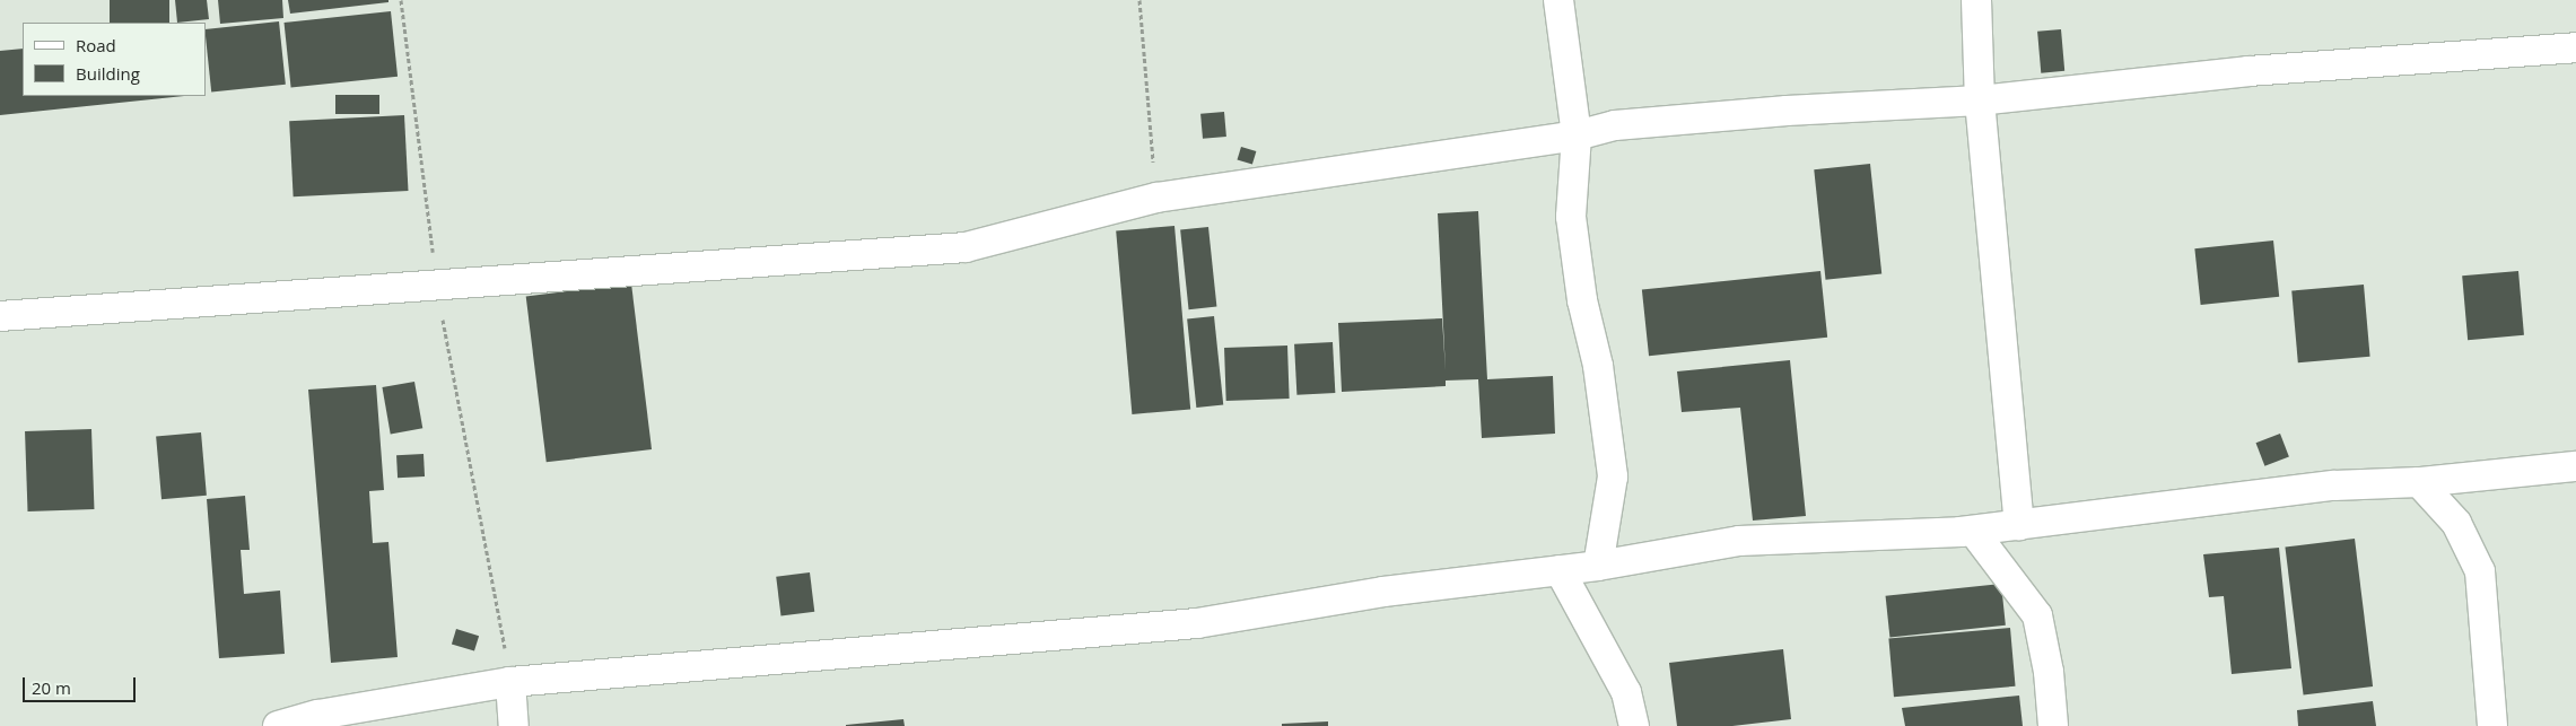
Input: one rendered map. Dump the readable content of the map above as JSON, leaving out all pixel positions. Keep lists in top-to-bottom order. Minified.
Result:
{"legend":["Road","Building"],"scale_bar":"20 m"}
